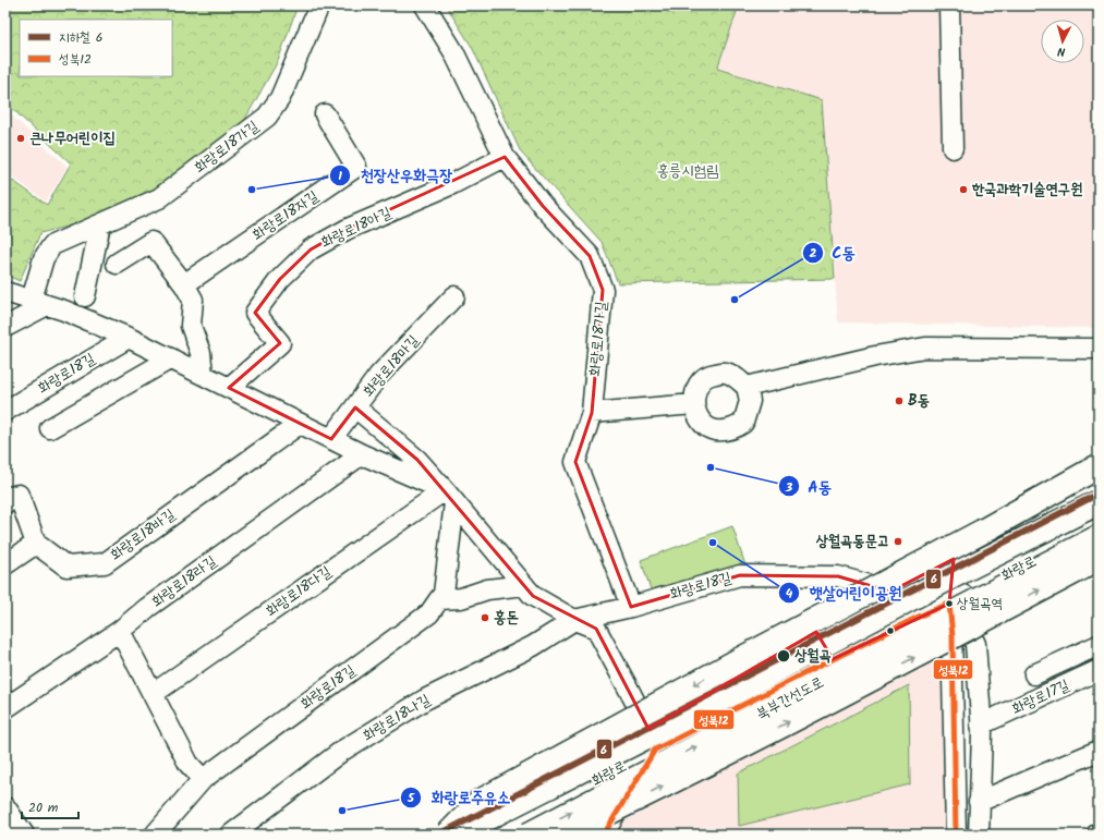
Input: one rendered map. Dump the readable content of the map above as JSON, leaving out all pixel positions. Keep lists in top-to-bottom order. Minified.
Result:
{"streets":{"main road":["화랑로","북부간선도로"],"street":["화랑로18가길","화랑로18자길","화랑로18아길","화랑로18마길","화랑로18길","화랑로18바길","화랑로18라길","화랑로18다길","화랑로17길","화랑로18나길"]},"crossings":[["화랑로18가길","화랑로18아길"],["화랑로18가길","화랑로18길"],["화랑로18길","화랑로"],["화랑로18길","화랑로18나길"]],"parks":["홍릉시험림"],"places":["큰나무어린이집","천장산우화극장","한국과학기술연구원","C동","B동","A동","상월곡동문고","햇살어린이공원","상월곡역","홍돈","상월곡","화랑로주유소"],"lines":["metro line 6","transit line 성북12"],"legend":["지하철 6","성북12"],"scale_bar":"20 m","north":"bottom"}
